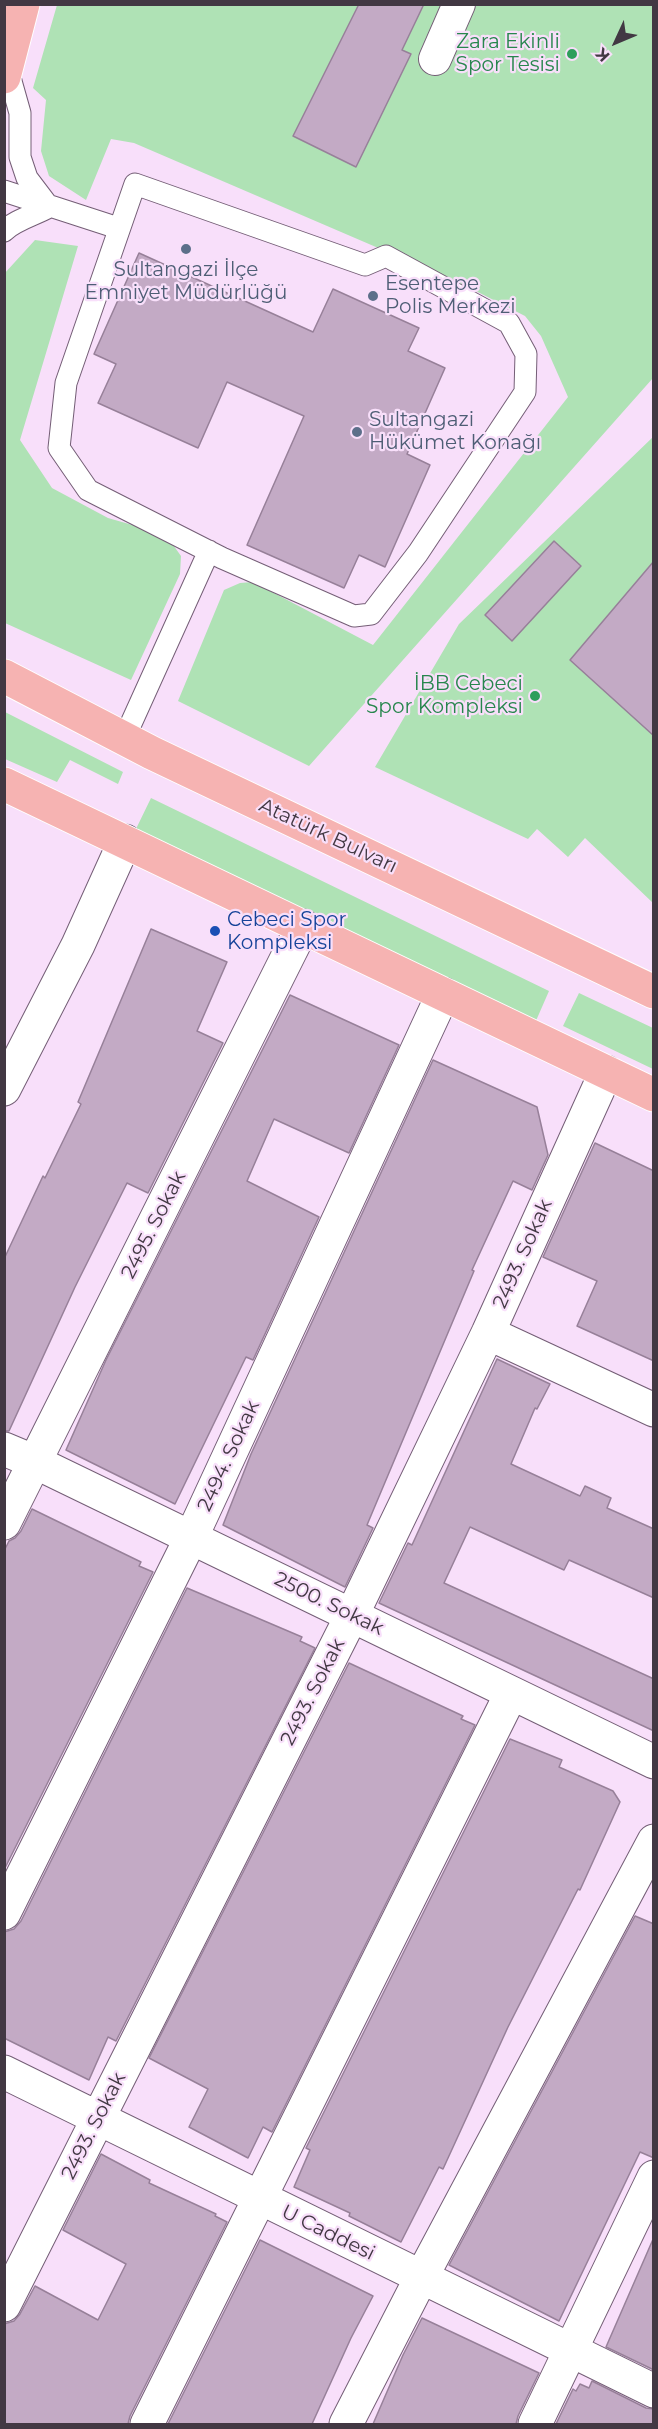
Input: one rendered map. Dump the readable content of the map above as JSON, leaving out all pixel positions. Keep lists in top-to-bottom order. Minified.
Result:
{"streets":{"main road":["Atatürk Bulvarı"],"street":["2495. Sokak","2493. Sokak","2494. Sokak","2500. Sokak","U Caddesi"]},"crossings":[["2495. Sokak","2500. Sokak"],["2493. Sokak","2500. Sokak"],["2493. Sokak","U Caddesi"],["2494. Sokak","2500. Sokak"]],"places":["Zara Ekinli Spor Tesisi","Sultangazi İlçe Emniyet Müdürlüğü","Esentepe Polis Merkezi","Sultangazi Hükümet Konağı","İBB Cebeci Spor Kompleksi","Cebeci Spor Kompleksi"],"north":"bottom left"}
